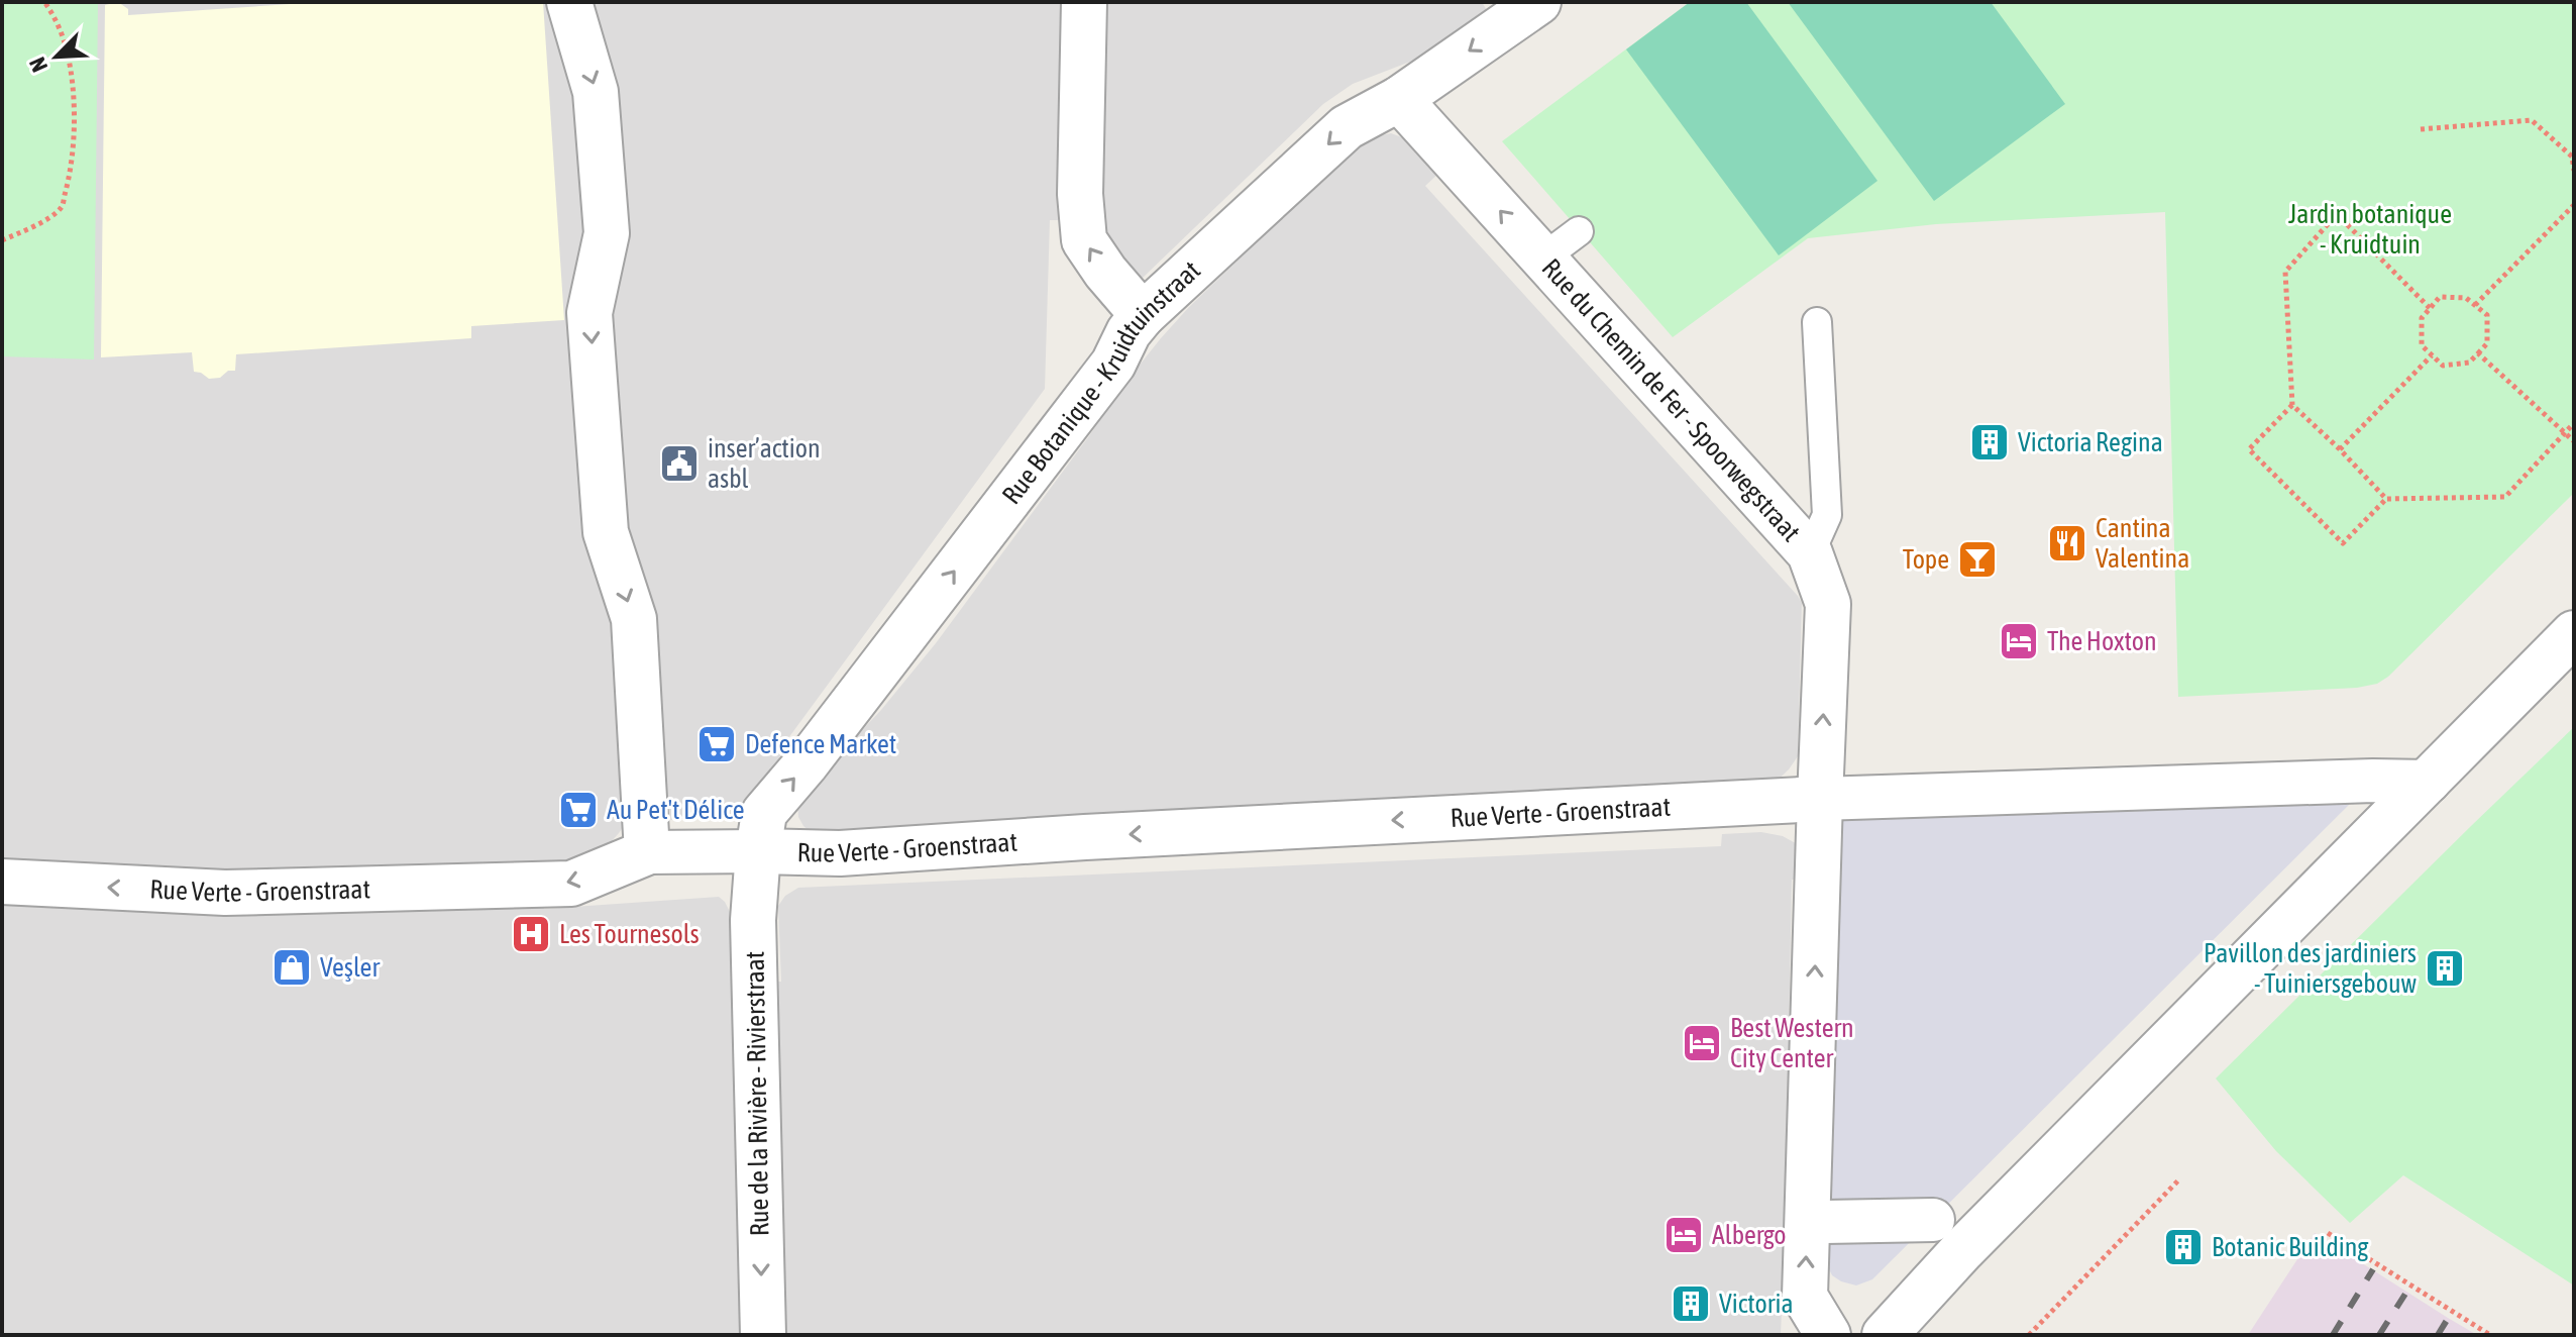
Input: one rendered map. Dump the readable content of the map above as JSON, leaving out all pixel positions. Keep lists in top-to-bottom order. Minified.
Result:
{"streets":{"street":["Rue Botanique - Kruidtuinstraat","Rue du Chemin de Fer - Spoorwegstraat","Rue Verte - Groenstraat","Rue de la Rivière - Rivierstraat"]},"crossings":[["Rue Botanique - Kruidtuinstraat","Rue du Chemin de Fer - Spoorwegstraat"],["Rue Botanique - Kruidtuinstraat","Rue Verte - Groenstraat"],["Rue Botanique - Kruidtuinstraat","Rue de la Rivière - Rivierstraat"],["Rue du Chemin de Fer - Spoorwegstraat","Rue Verte - Groenstraat"],["Rue Verte - Groenstraat","Rue de la Rivière - Rivierstraat"]],"one_way":["Rue du Chemin de Fer - Spoorwegstraat","Rue Verte - Groenstraat","Rue de la Rivière - Rivierstraat"],"parks":["Jardin botanique - Kruidtuin"],"places":{"building":["Victoria Regina","Pavillon des jardiniers - Tuiniersgebouw","Botanic Building","Victoria"],"public building":["inser’action asbl"],"restaurant":["Cantina Valentina"],"bar":["Tope"],"hotel":["The Hoxton","Best Western City Center","Albergo"],"supermarket":["Defence Market","Au Pet't Délice"],"hospital":["Les Tournesols"],"shop":["Veşler"]},"north":"bottom left"}
